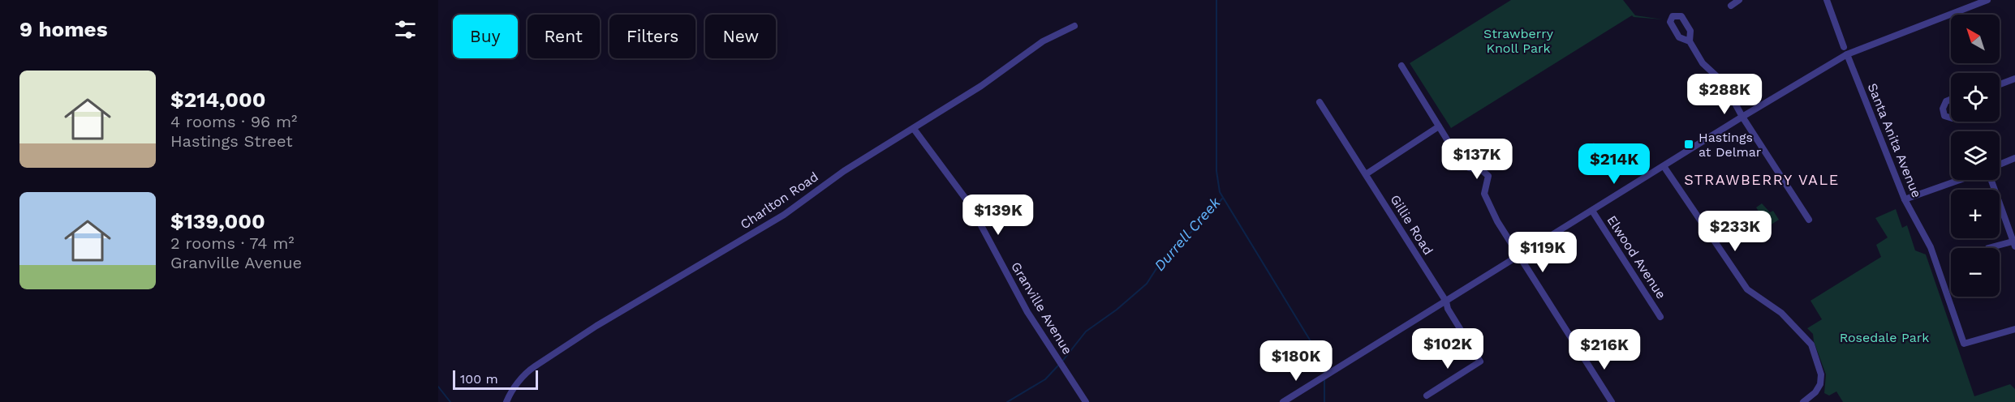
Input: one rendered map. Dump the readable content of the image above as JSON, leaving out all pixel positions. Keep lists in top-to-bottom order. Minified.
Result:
{"streets":{"street":["Santa Anita Avenue","Charlton Road","Gillie Road","Elwood Avenue","Granville Avenue"]},"crossings":[["Charlton Road","Granville Avenue"]],"districts":["STRAWBERRY VALE"],"water":["Durrell Creek"],"parks":["Strawberry Knoll Park","Rosedale Park"],"places":{"transit":["Hastings at Delmar"]},"scale_bar":"100 m","north":"top left","page":{"heading":"9 homes","map_buttons":["+","−"],"chip":["Buy","Rent","Filters","New"],"list":[{"name":"$214,000","note":"4 rooms · 96 m² · Hastings Street"},{"name":"$139,000","note":"2 rooms · 74 m² · Granville Avenue"}],"price":["$288K","$137K","$214K","$139K","$233K","$119K","$102K","$216K","$180K"],"scale":"100 m"}}
